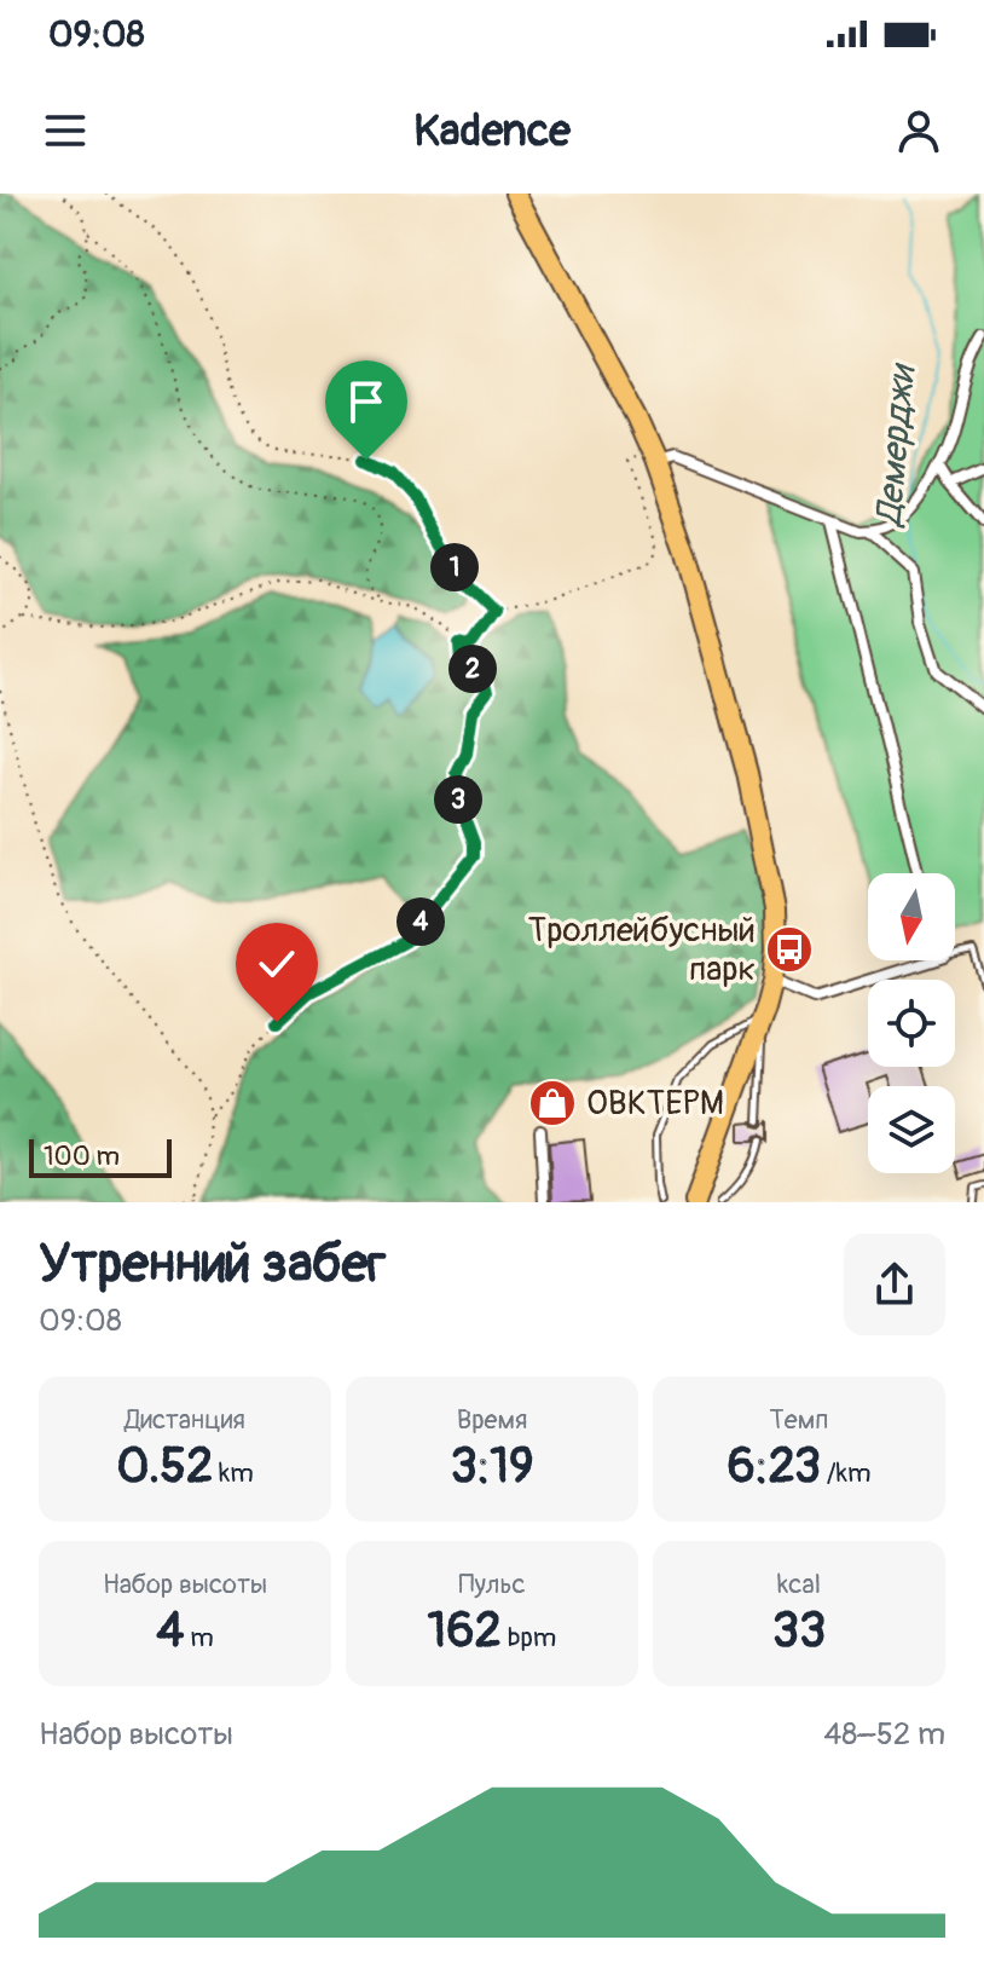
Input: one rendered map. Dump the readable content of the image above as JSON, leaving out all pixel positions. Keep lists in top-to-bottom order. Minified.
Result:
{"water":["Демерджи"],"places":{"bus stop":["Троллейбусный парк"],"shop":["ОВКТЕРМ"]},"scale_bar":"100 m","north":"bottom","page":{"status":"09:08","header":"Kadence","pins":["1","2","3","4"],"scale":"100 m","heading":["Утренний забег","09:08"],"stats":[["Дистанция","0.52 km"],["Время","3:19"],["Темп","6:23 /km"],["Набор высоты","4 m"],["Пульс","162 bpm"],["kcal","33"]],"chart":["Набор высоты","48–52 m"]}}
